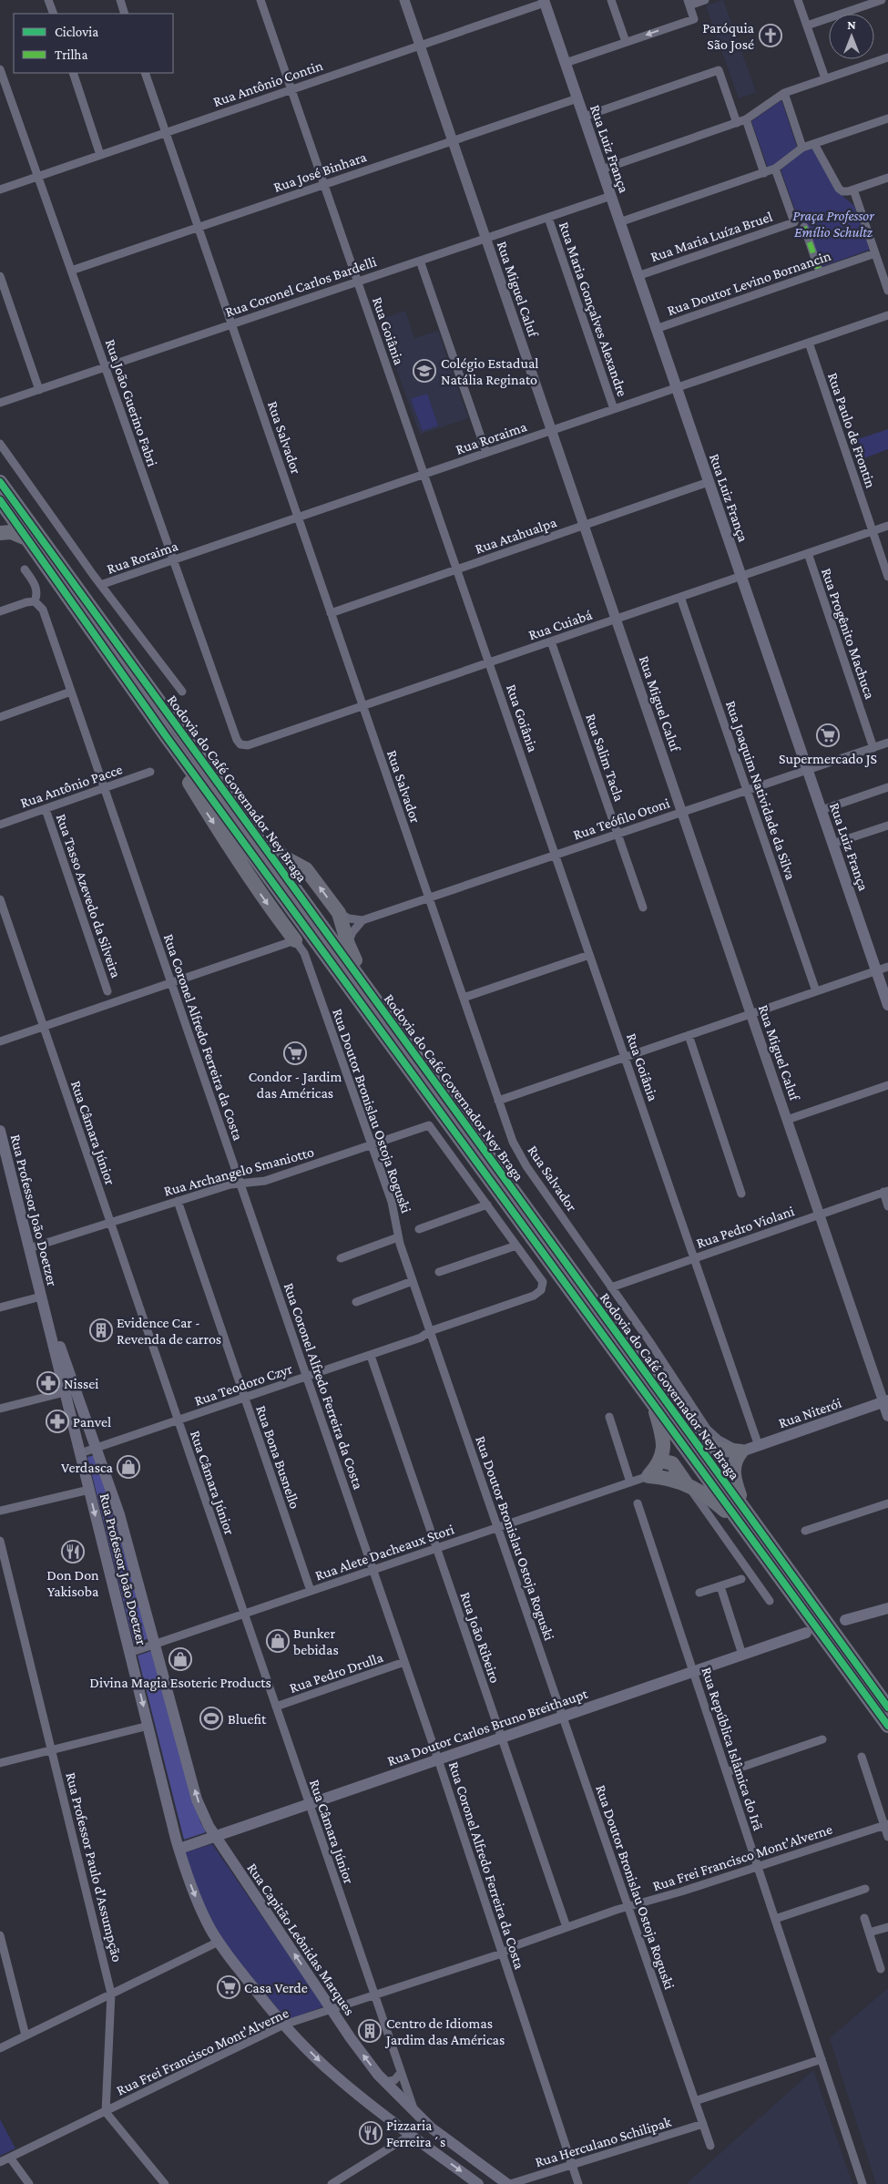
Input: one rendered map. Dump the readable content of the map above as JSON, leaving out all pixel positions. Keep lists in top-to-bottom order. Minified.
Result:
{"streets":{"highway":["Rodovia do Café Governador Ney Braga"],"main road":["Rua Luiz França","Rua Miguel Caluf","Rua Professor João Doetzer","Rua Niterói","Rua Doutor Carlos Bruno Breithaupt","Rua Capitão Leônidas Marques"],"street":["Rua Antônio Contin","Rua José Binhara","Rua Maria Luíza Bruel","Rua Doutor Levino Bornancin","Rua Coronel Carlos Bardelli","Rua Maria Gonçalves Alexandre","Rua Goiânia","Rua João Guerino Fabri","Rua Paulo de Frontin","Rua Salvador","Rua Roraima","Rua Atahualpa","Rua Cuiabá","Rua Progênito Machuca","Rua Salim Tacla","Rua Antônio Pacce","Rua Joaquim Natividade da Silva","Rua Teófilo Otoni","Rua Tasso Azevedo da Silveira","Rua Coronel Alfredo Ferreira da Costa","Rua Doutor Bronislau Ostoja Roguski","Rua Câmara Júnior","Rua Archangelo Smaniotto","Rua Pedro Violani","Rua Teodoro Czyr","Rua Bona Busnello","Rua Alete Dacheaux Stori","Rua João Ribeiro","Rua Pedro Drulla","Rua República Islâmica do Irã","Rua Frei Francisco Mont'Alverne","Rua Professor Paulo d'Assumpção","Rua Herculano Schilipak"]},"crossings":[["Rua Antônio Contin","Rua Luiz França"],["Rua Antônio Contin","Rua Miguel Caluf"],["Rua Antônio Contin","Rua Goiânia"],["Rua Antônio Contin","Rua João Guerino Fabri"],["Rua Antônio Contin","Rua Salvador"],["Rua Luiz França","Rua José Binhara"],["Rua Luiz França","Rua Maria Luíza Bruel"],["Rua Luiz França","Rua Doutor Levino Bornancin"],["Rua Luiz França","Rua Coronel Carlos Bardelli"],["Rua Luiz França","Rua Roraima"],["Rua Luiz França","Rua Atahualpa"],["Rua Luiz França","Rua Cuiabá"],["Rua Luiz França","Rua Teófilo Otoni"],["Rua José Binhara","Rua Miguel Caluf"],["Rua José Binhara","Rua Goiânia"],["Rua José Binhara","Rua João Guerino Fabri"],["Rua José Binhara","Rua Salvador"],["Rua Coronel Carlos Bardelli","Rua Miguel Caluf"],["Rua Coronel Carlos Bardelli","Rua Maria Gonçalves Alexandre"],["Rua Coronel Carlos Bardelli","Rua Goiânia"],["Rua Coronel Carlos Bardelli","Rua João Guerino Fabri"],["Rua Coronel Carlos Bardelli","Rua Salvador"],["Rua Miguel Caluf","Rua Roraima"],["Rua Miguel Caluf","Rua Atahualpa"],["Rua Miguel Caluf","Rua Cuiabá"],["Rua Miguel Caluf","Rua Teófilo Otoni"],["Rua Miguel Caluf","Rua Pedro Violani"],["Rua Miguel Caluf","Rua Niterói"],["Rua Maria Gonçalves Alexandre","Rua Roraima"],["Rua Goiânia","Rua Roraima"],["Rua Goiânia","Rua Atahualpa"],["Rua Goiânia","Rua Cuiabá"],["Rua Goiânia","Rua Teófilo Otoni"],["Rua Goiânia","Rua Pedro Violani"],["Rua Goiânia","Rua Niterói"],["Rua João Guerino Fabri","Rua Roraima"],["Rua João Guerino Fabri","Rua Cuiabá"],["Rua Paulo de Frontin","Rua Roraima"],["Rua Paulo de Frontin","Rua Cuiabá"],["Rua Salvador","Rua Roraima"],["Rua Salvador","Rua Atahualpa"],["Rua Salvador","Rua Cuiabá"],["Rua Salvador","Rua Teófilo Otoni"],["Rua Salvador","Rua Pedro Violani"],["Rua Salvador","Rua Niterói"],["Rua Cuiabá","Rua Progênito Machuca"],["Rua Cuiabá","Rua Salim Tacla"],["Rua Cuiabá","Rua Joaquim Natividade da Silva"],["Rua Progênito Machuca","Rua Teófilo Otoni"],["Rua Salim Tacla","Rua Teófilo Otoni"],["Rua Antônio Pacce","Rua Tasso Azevedo da Silveira"],["Rua Antônio Pacce","Rua Coronel Alfredo Ferreira da Costa"],["Rua Joaquim Natividade da Silva","Rua Teófilo Otoni"],["Rua Coronel Alfredo Ferreira da Costa","Rua Archangelo Smaniotto"],["Rua Coronel Alfredo Ferreira da Costa","Rua Teodoro Czyr"],["Rua Coronel Alfredo Ferreira da Costa","Rua Alete Dacheaux Stori"],["Rua Coronel Alfredo Ferreira da Costa","Rua Pedro Drulla"],["Rua Coronel Alfredo Ferreira da Costa","Rua Doutor Carlos Bruno Breithaupt"],["Rua Coronel Alfredo Ferreira da Costa","Rua Frei Francisco Mont'Alverne"],["Rua Coronel Alfredo Ferreira da Costa","Rua Herculano Schilipak"],["Rua Doutor Bronislau Ostoja Roguski","Rua Archangelo Smaniotto"],["Rua Doutor Bronislau Ostoja Roguski","Rua Teodoro Czyr"],["Rua Doutor Bronislau Ostoja Roguski","Rua Alete Dacheaux Stori"],["Rua Doutor Bronislau Ostoja Roguski","Rua Doutor Carlos Bruno Breithaupt"],["Rua Doutor Bronislau Ostoja Roguski","Rua Frei Francisco Mont'Alverne"],["Rua Doutor Bronislau Ostoja Roguski","Rua Herculano Schilipak"],["Rua Câmara Júnior","Rua Archangelo Smaniotto"],["Rua Câmara Júnior","Rua Teodoro Czyr"],["Rua Câmara Júnior","Rua Alete Dacheaux Stori"],["Rua Câmara Júnior","Rua Pedro Drulla"],["Rua Câmara Júnior","Rua Doutor Carlos Bruno Breithaupt"],["Rua Câmara Júnior","Rua Frei Francisco Mont'Alverne"],["Rua Câmara Júnior","Rua Capitão Leônidas Marques"],["Rua Archangelo Smaniotto","Rua Professor João Doetzer"],["Rua Archangelo Smaniotto","Rua Bona Busnello"],["Rua Professor João Doetzer","Rua Teodoro Czyr"],["Rua Professor João Doetzer","Rua Alete Dacheaux Stori"],["Rua Professor João Doetzer","Rua Doutor Carlos Bruno Breithaupt"],["Rua Professor João Doetzer","Rua Capitão Leônidas Marques"],["Rua Teodoro Czyr","Rua Bona Busnello"],["Rua Teodoro Czyr","Rua João Ribeiro"],["Rua Bona Busnello","Rua Alete Dacheaux Stori"],["Rua Alete Dacheaux Stori","Rua João Ribeiro"],["Rua João Ribeiro","Rua Doutor Carlos Bruno Breithaupt"],["Rua João Ribeiro","Rua Frei Francisco Mont'Alverne"],["Rua Doutor Carlos Bruno Breithaupt","Rua República Islâmica do Irã"],["Rua Doutor Carlos Bruno Breithaupt","Rua Capitão Leônidas Marques"],["Rua República Islâmica do Irã","Rua Frei Francisco Mont'Alverne"],["Rua Frei Francisco Mont'Alverne","Rua Professor Paulo d'Assumpção"],["Rua Frei Francisco Mont'Alverne","Rua Capitão Leônidas Marques"],["Rua Capitão Leônidas Marques","Rua Herculano Schilipak"]],"parks":["Praça Professor Emílio Schultz"],"places":{"church":["Paróquia São José"],"school or university":["Colégio Estadual Natália Reginato"],"supermarket":["Supermercado JS","Condor - Jardim das Américas","Casa Verde"],"building":["Evidence Car - Revenda de carros","Centro de Idiomas Jardim das Américas"],"pharmacy":["Nissei","Panvel"],"shop":["Verdasca","Bunker bebidas","Divina Magia Esoteric Products"],"restaurant":["Don Don Yakisoba","Pizzaria Ferreira´s"],"sports":["Bluefit"]},"legend":["Ciclovia","Trilha"],"north":"top"}
